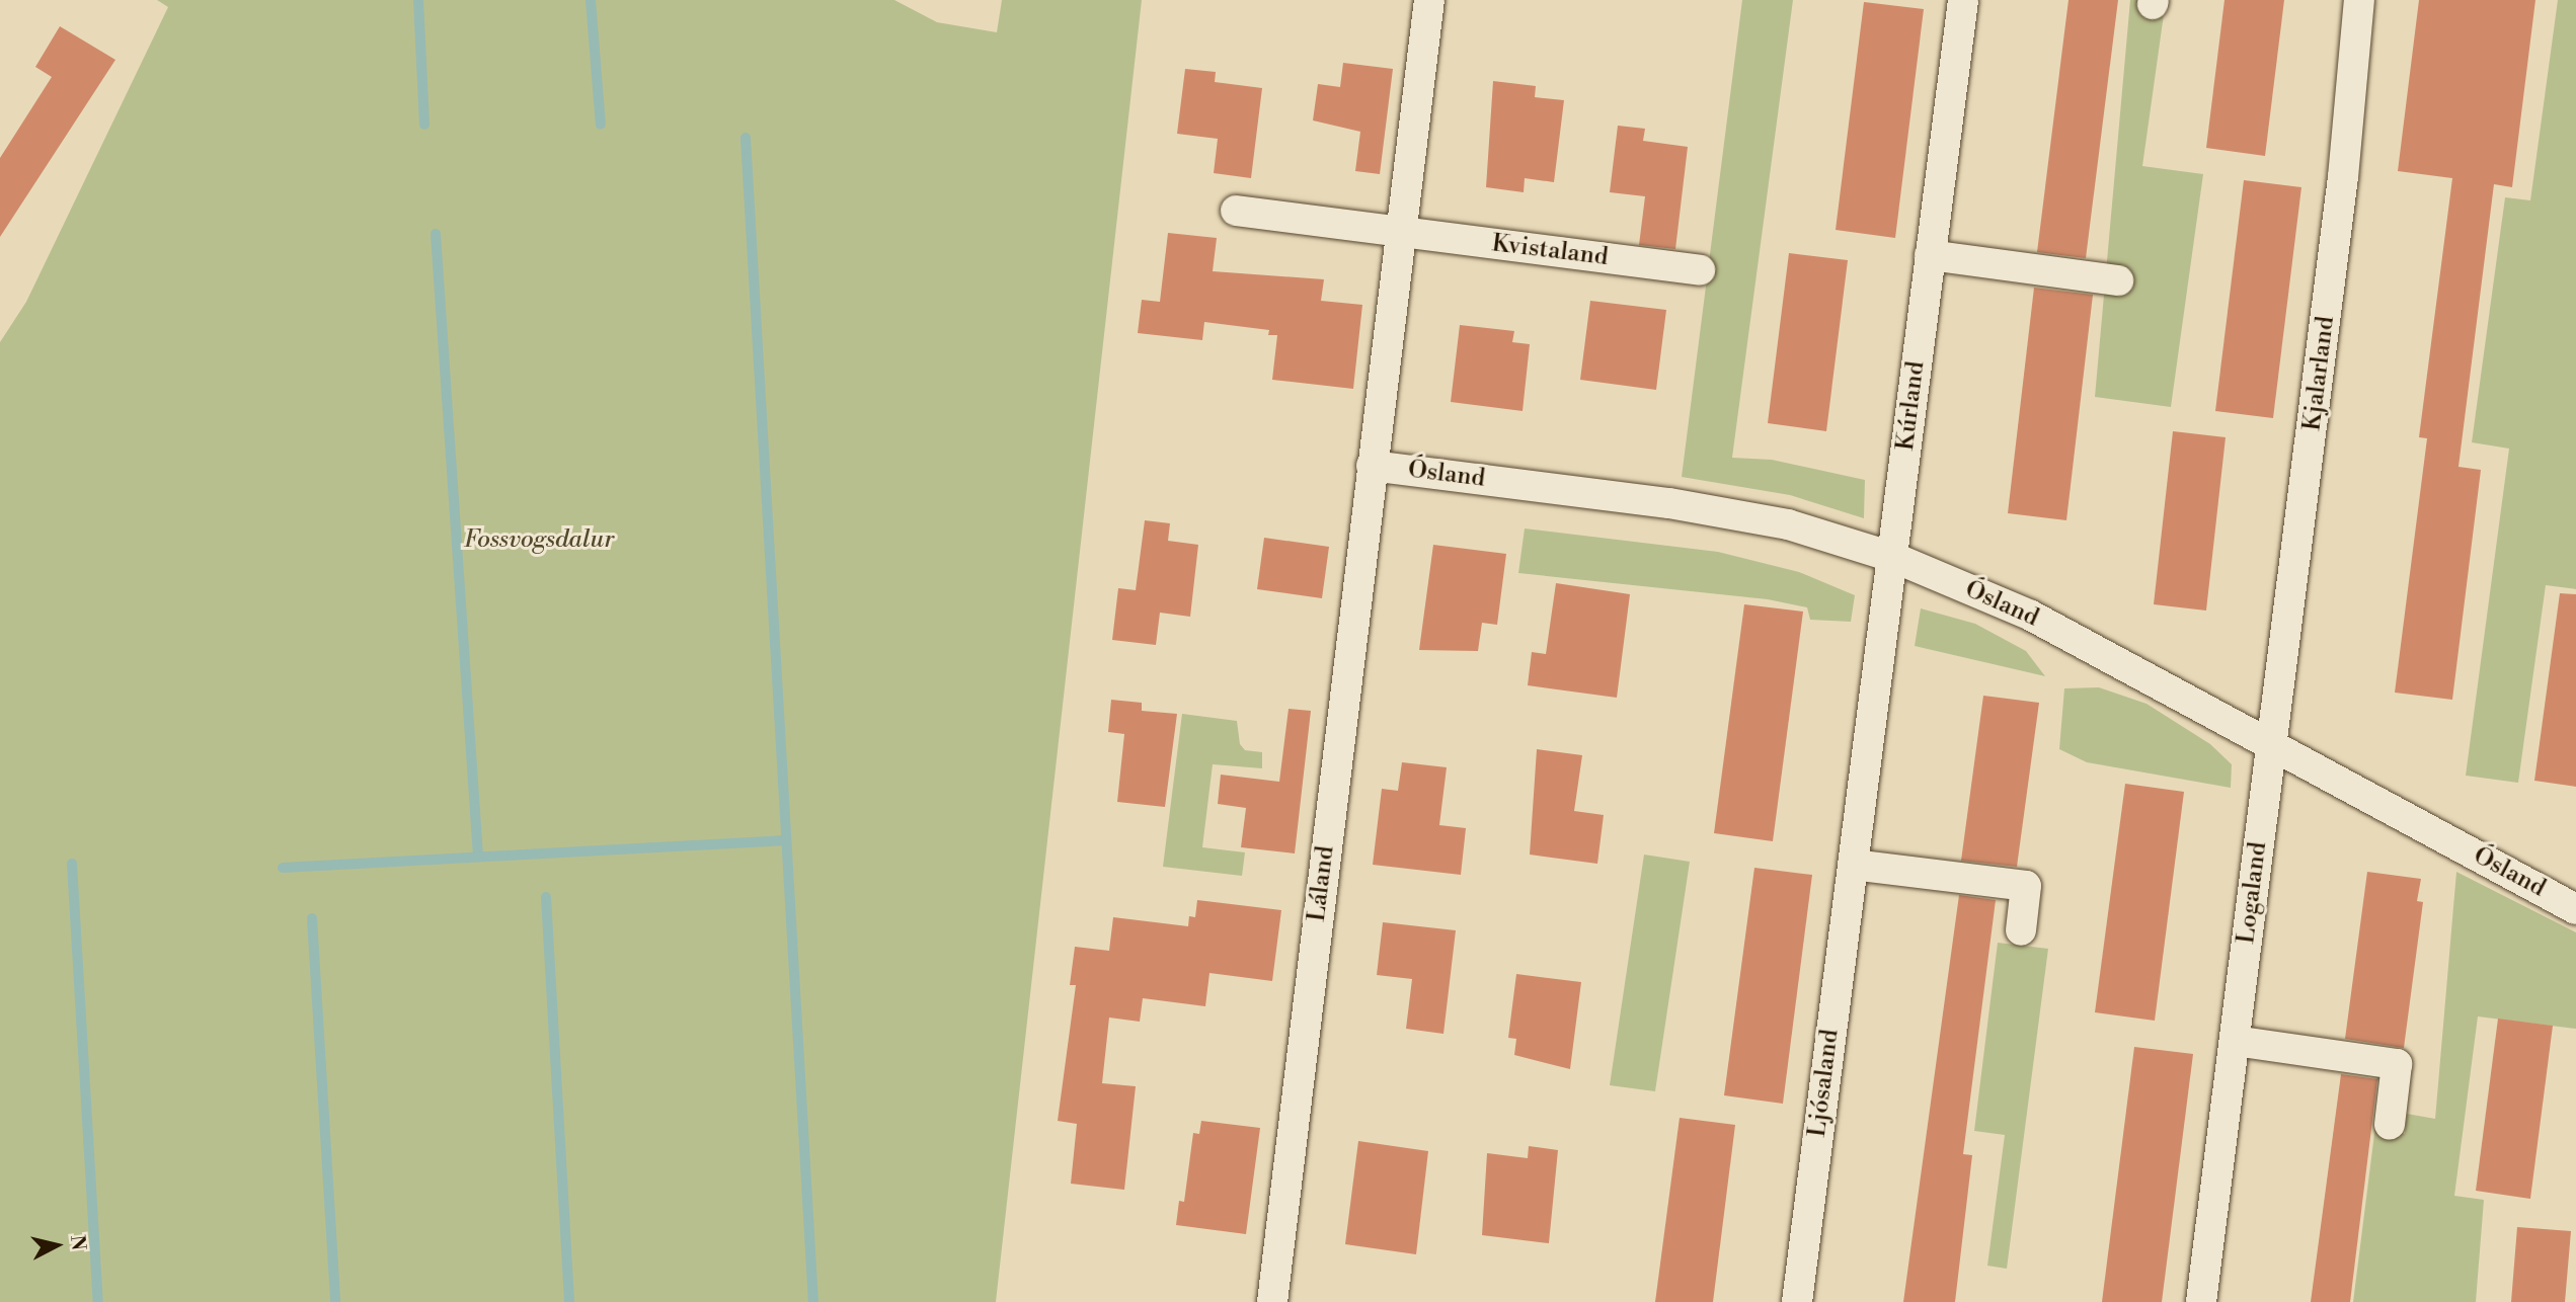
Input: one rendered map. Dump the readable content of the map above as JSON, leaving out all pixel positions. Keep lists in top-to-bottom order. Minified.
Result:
{"streets":{"street":["Kvistaland","Kjalarland","Kúrland","Ósland","Láland","Logaland","Ljósaland"]},"crossings":[["Kjalarland","Ósland"],["Kjalarland","Logaland"],["Kúrland","Ósland"],["Kúrland","Ljósaland"],["Ósland","Láland"],["Ósland","Logaland"],["Ósland","Ljósaland"]],"parks":["Fossvogsdalur"],"north":"right"}
